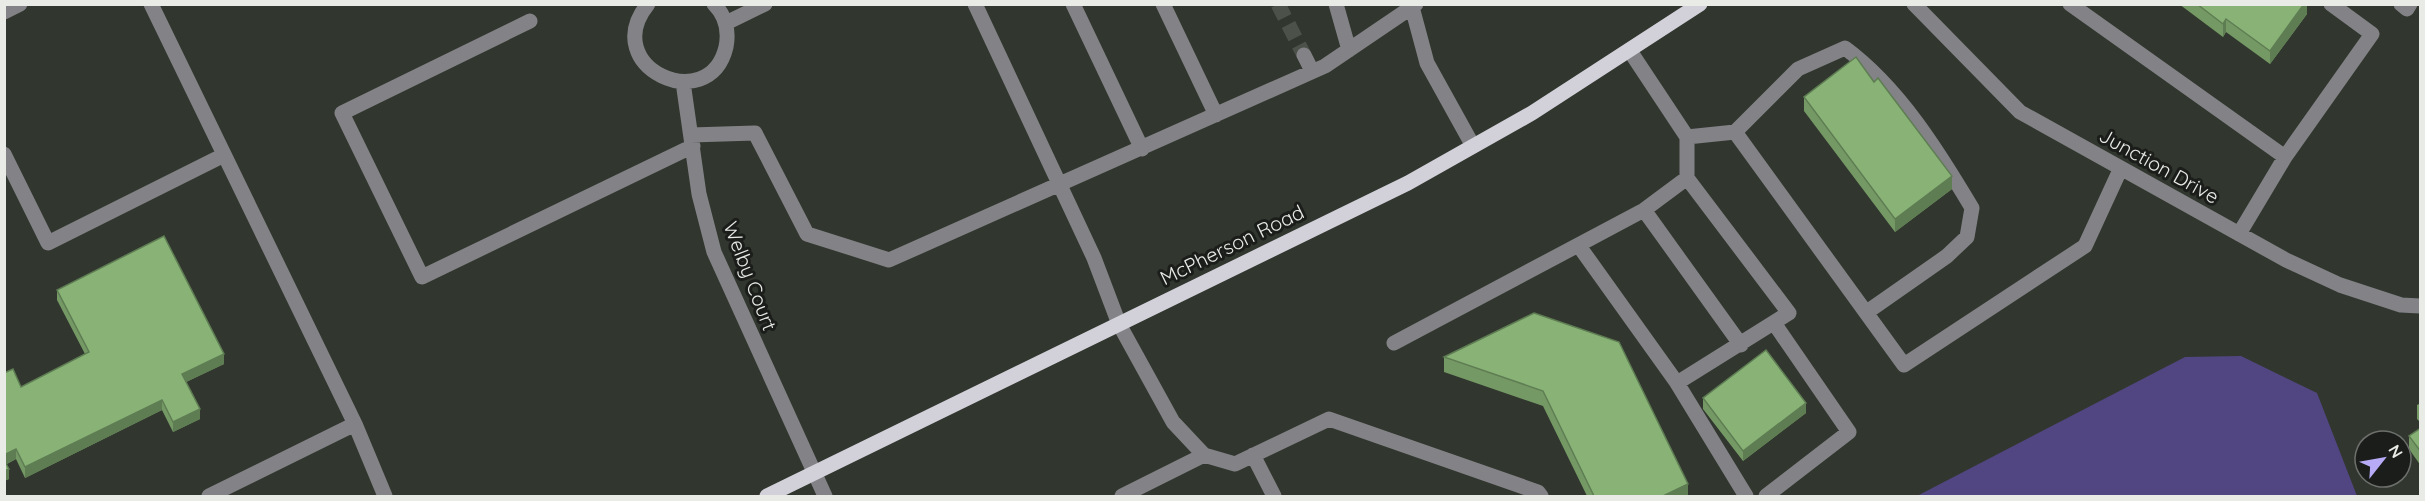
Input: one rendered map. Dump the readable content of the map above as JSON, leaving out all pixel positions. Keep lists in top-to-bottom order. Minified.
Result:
{"streets":{"main road":["McPherson Road"],"street":["Junction Drive","Welby Court"]},"crossings":[["McPherson Road","Welby Court"]],"north":"top right"}
